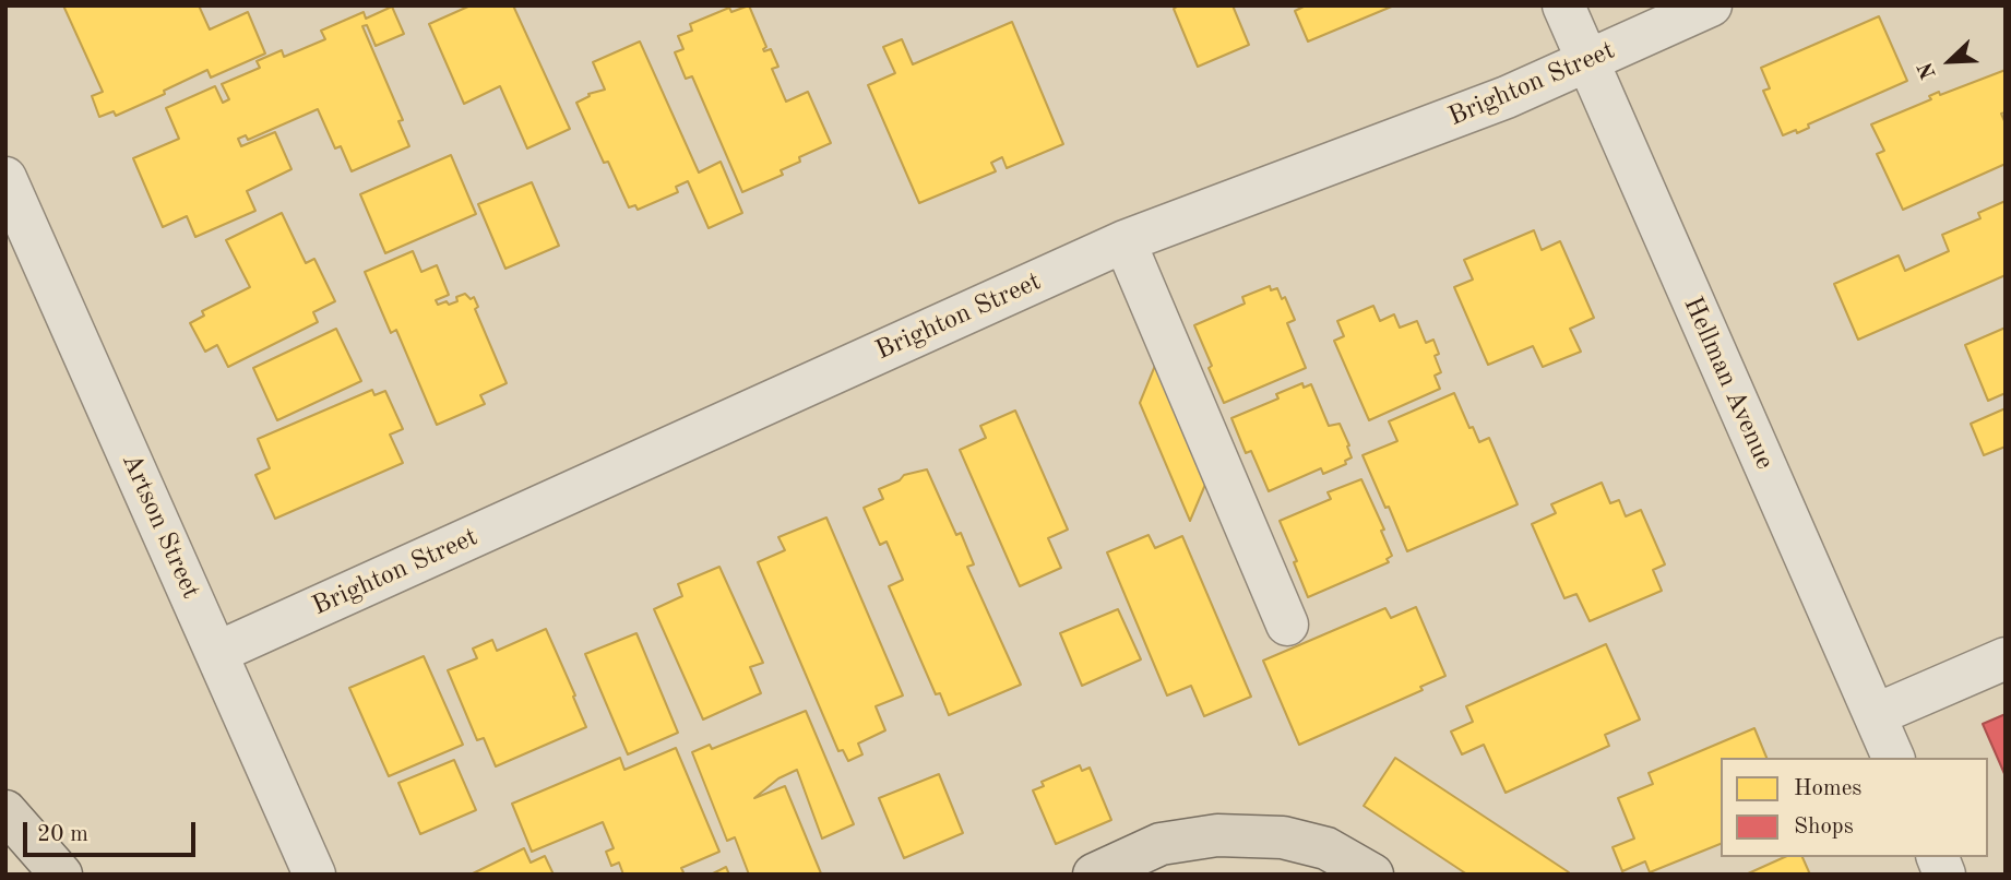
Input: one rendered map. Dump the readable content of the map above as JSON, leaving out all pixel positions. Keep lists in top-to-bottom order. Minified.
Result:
{"streets":{"street":["Brighton Street","Hellman Avenue","Artson Street"]},"crossings":[["Brighton Street","Hellman Avenue"],["Brighton Street","Artson Street"]],"legend":["Homes","Shops"],"scale_bar":"20 m","north":"bottom left"}
